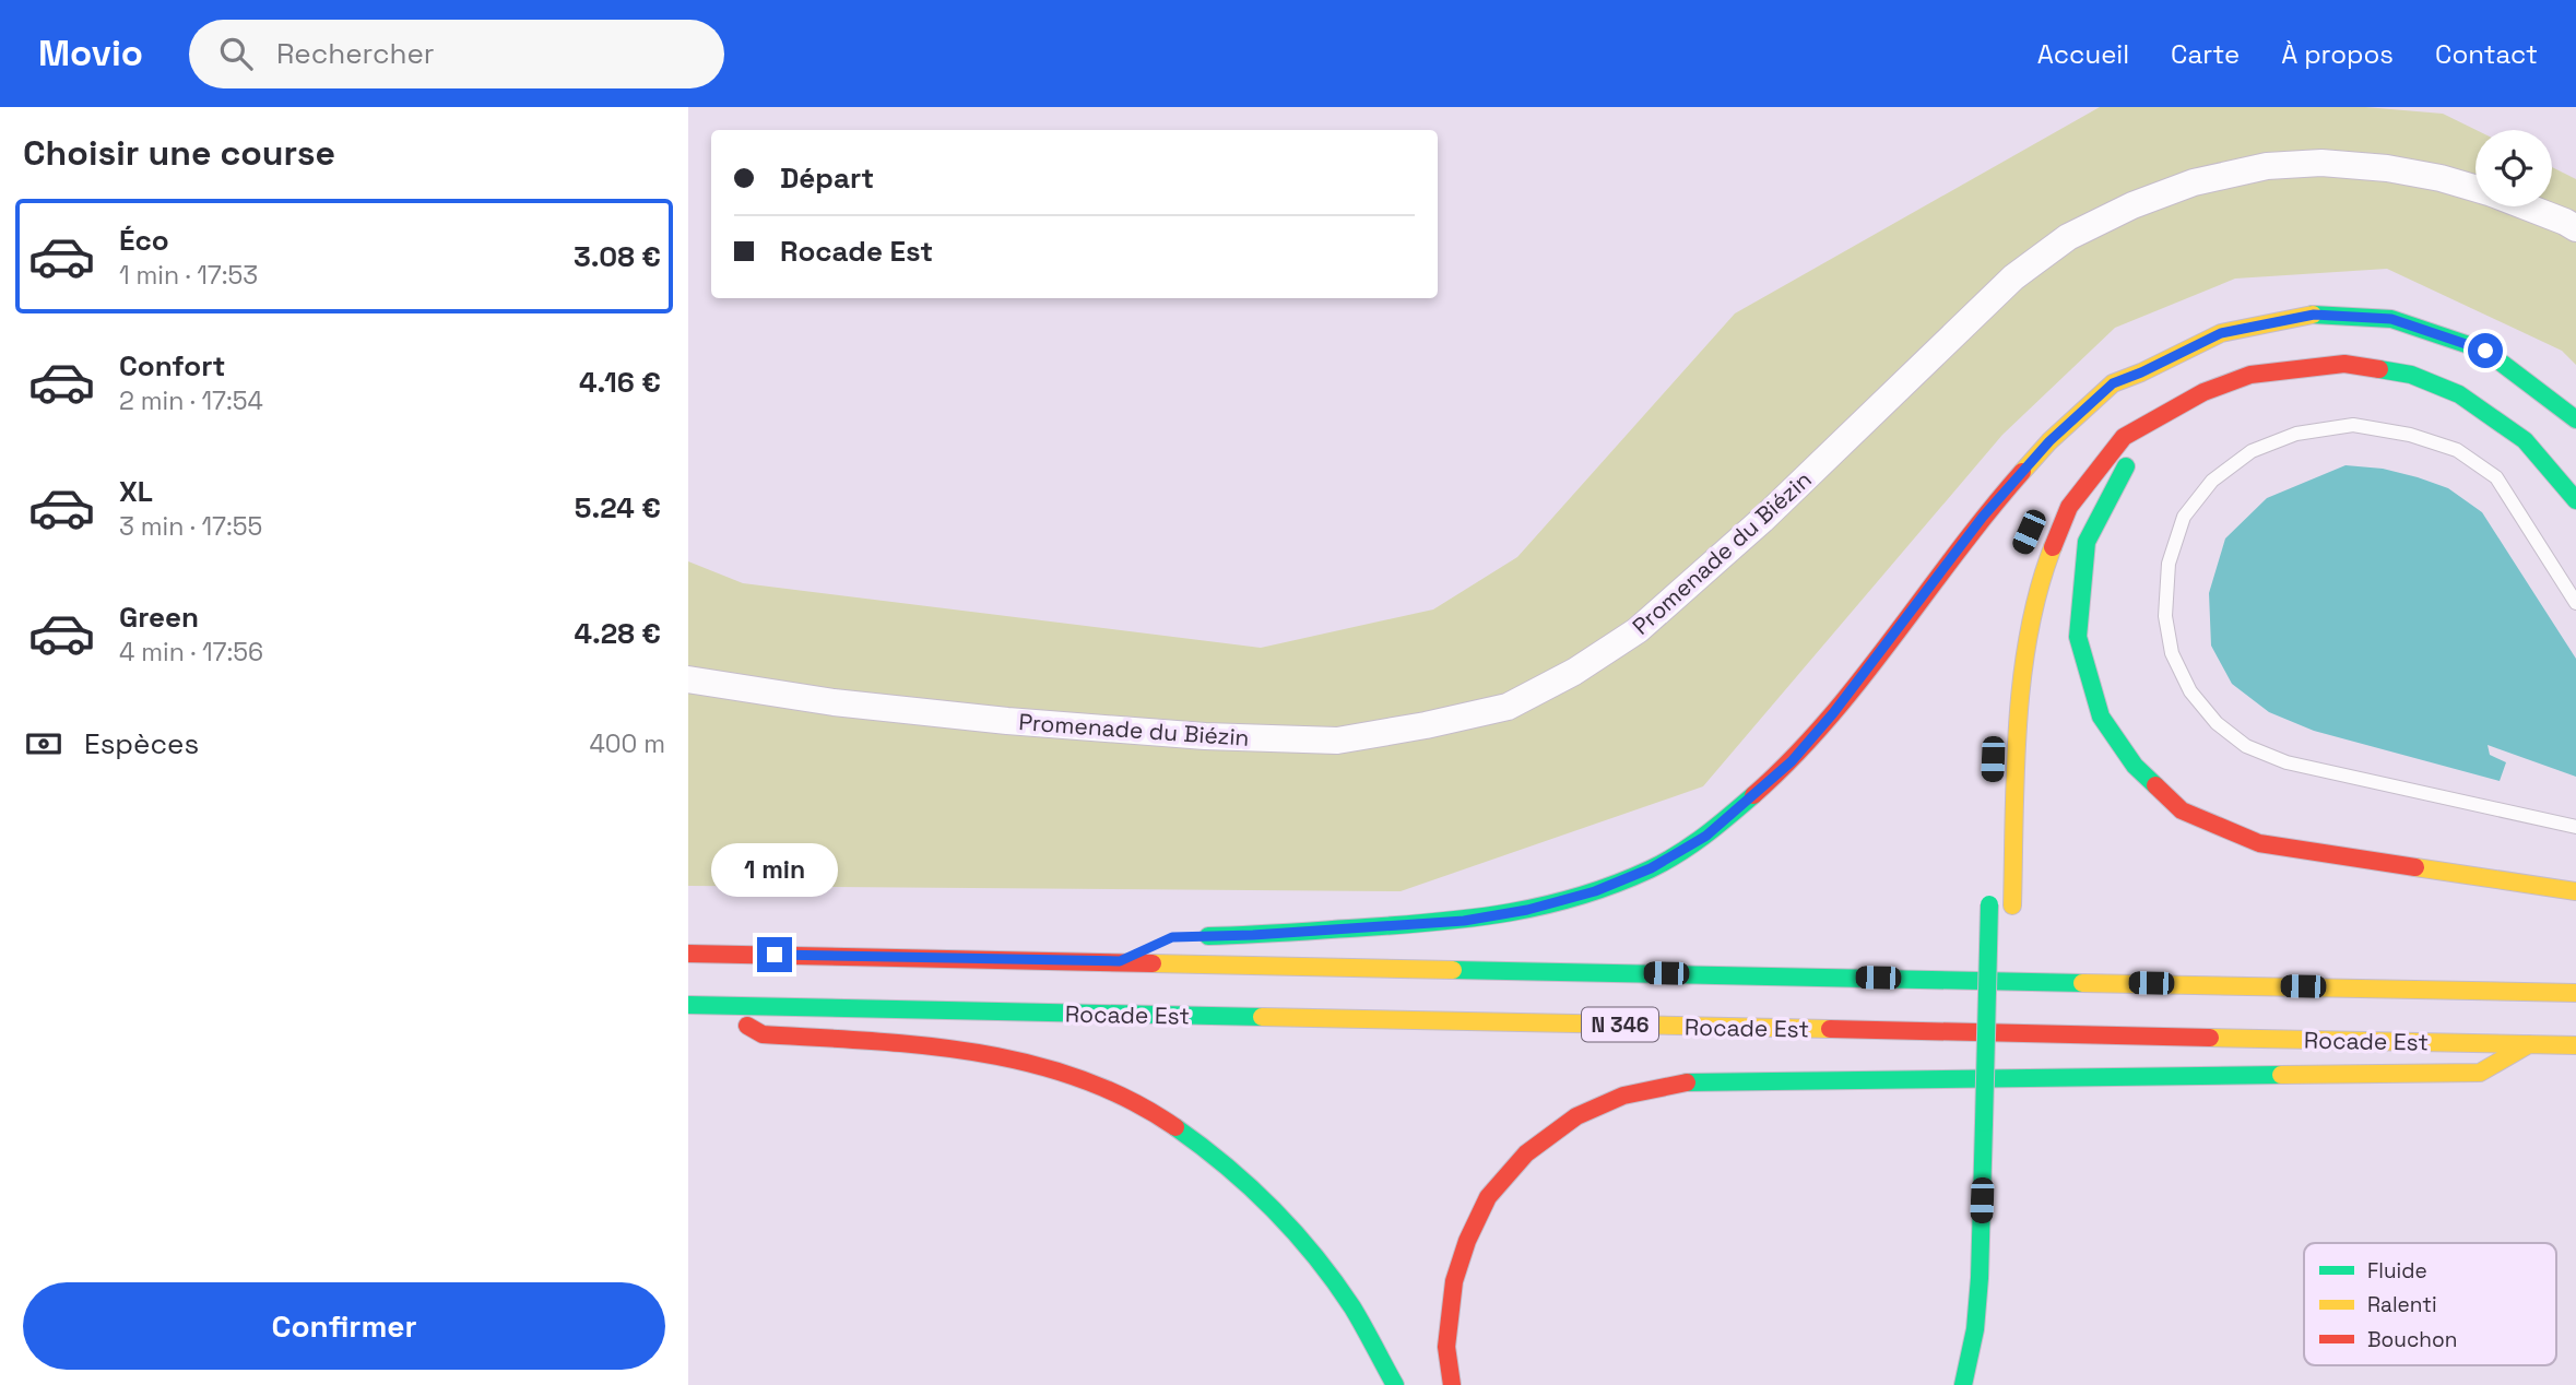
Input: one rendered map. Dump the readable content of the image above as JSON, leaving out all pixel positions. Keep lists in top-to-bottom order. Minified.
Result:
{"streets":{"highway":["Rocade Est","N 346"],"street":["Promenade du Biézin"]},"legend":["Fluide","Ralenti","Bouchon"],"page":{"header":"Movio","search":"Rechercher","nav":["Accueil","Carte","À propos","Contact"],"heading":"Choisir une course","banner":["Départ","Rocade Est"],"list":[{"name":"Éco","note":"1 min · 17:53","value":"3.08 €"},{"name":"Confort","note":"2 min · 17:54","value":"4.16 €"},{"name":"XL","note":"3 min · 17:55","value":"5.24 €"},{"name":"Green","note":"4 min · 17:56","value":"4.28 €"}],"pay":["Espèces","400 m"],"bubble":"1 min","buttons":"Confirmer"}}
